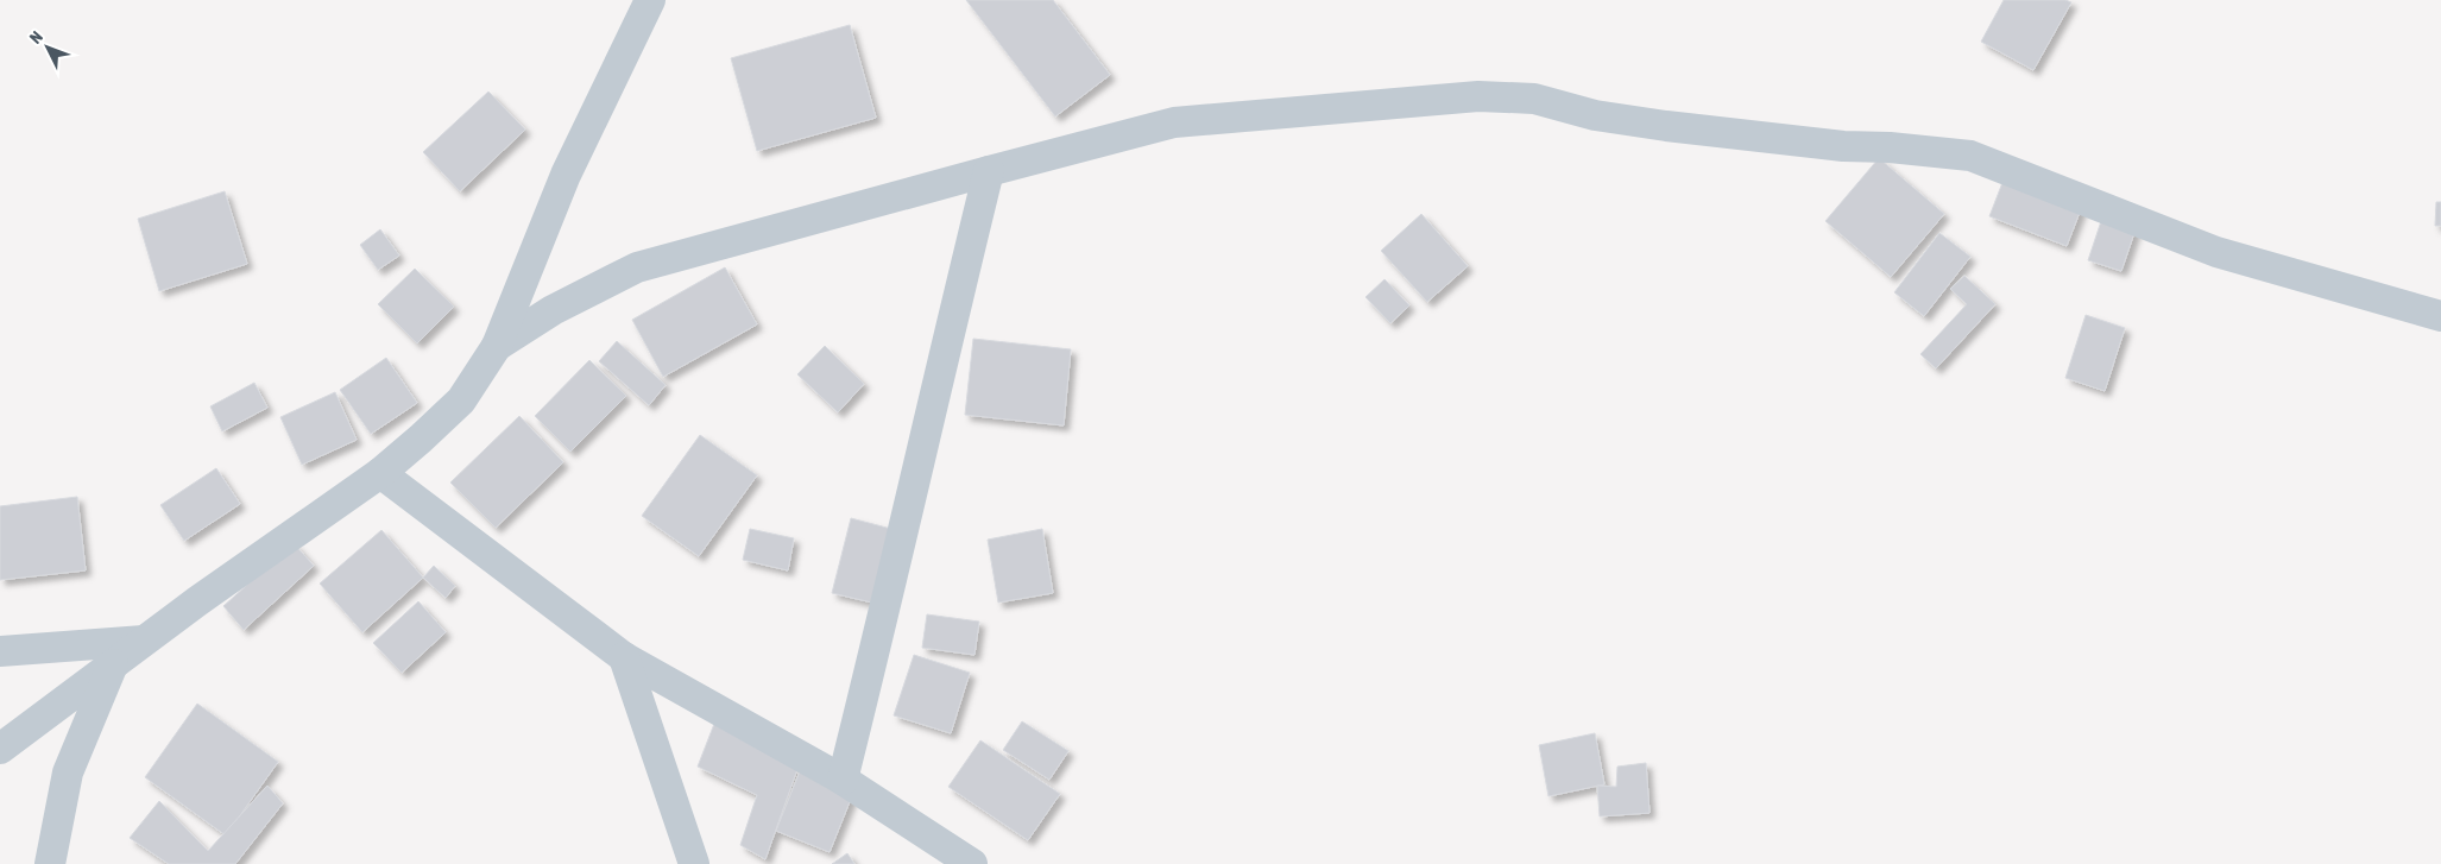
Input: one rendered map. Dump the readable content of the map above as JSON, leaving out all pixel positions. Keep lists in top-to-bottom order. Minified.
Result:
{"north":"top left"}
